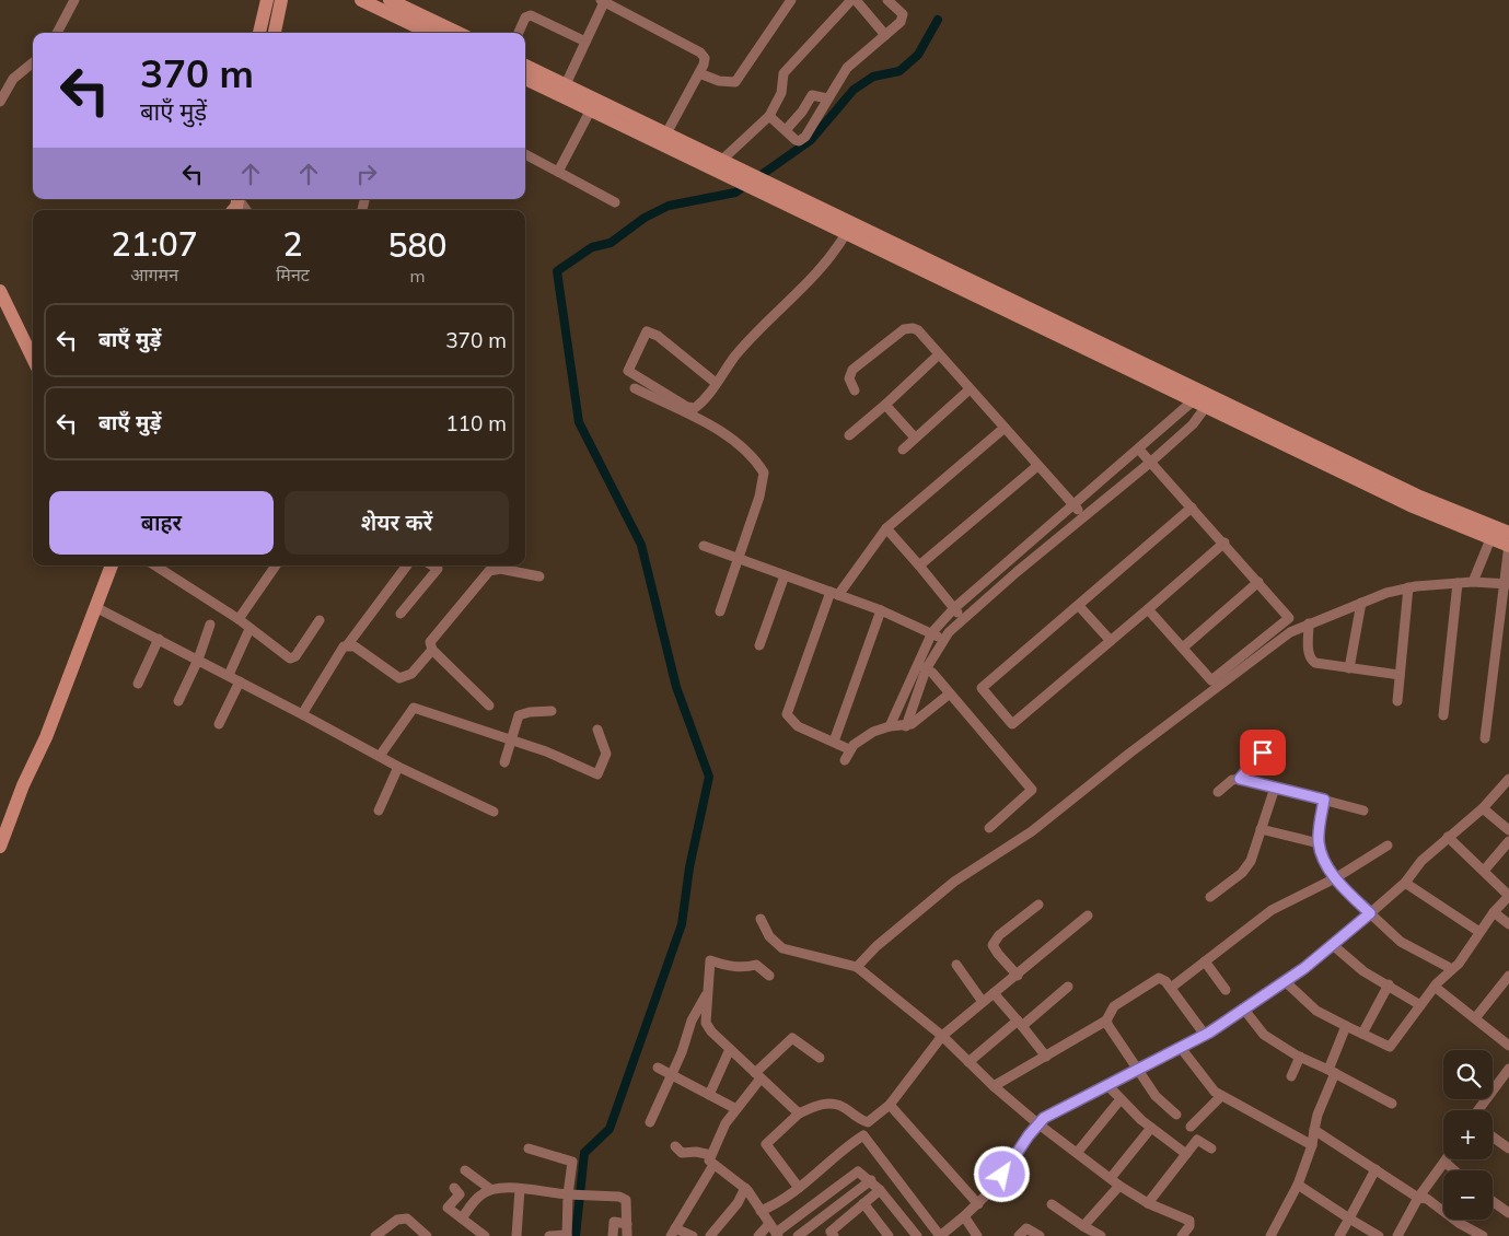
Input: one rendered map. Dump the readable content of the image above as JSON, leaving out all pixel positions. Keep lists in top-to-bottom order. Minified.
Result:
{"page":{"turn":["370 m","बाएँ मुड़ें"],"eta":["21:07","आगमन","2","मिनट","580","m"],"list":[{"name":"बाएँ मुड़ें","value":"370 m"},{"name":"बाएँ मुड़ें","value":"110 m"}],"buttons":["बाहर","शेयर करें"],"map_buttons":["+","−"]}}
